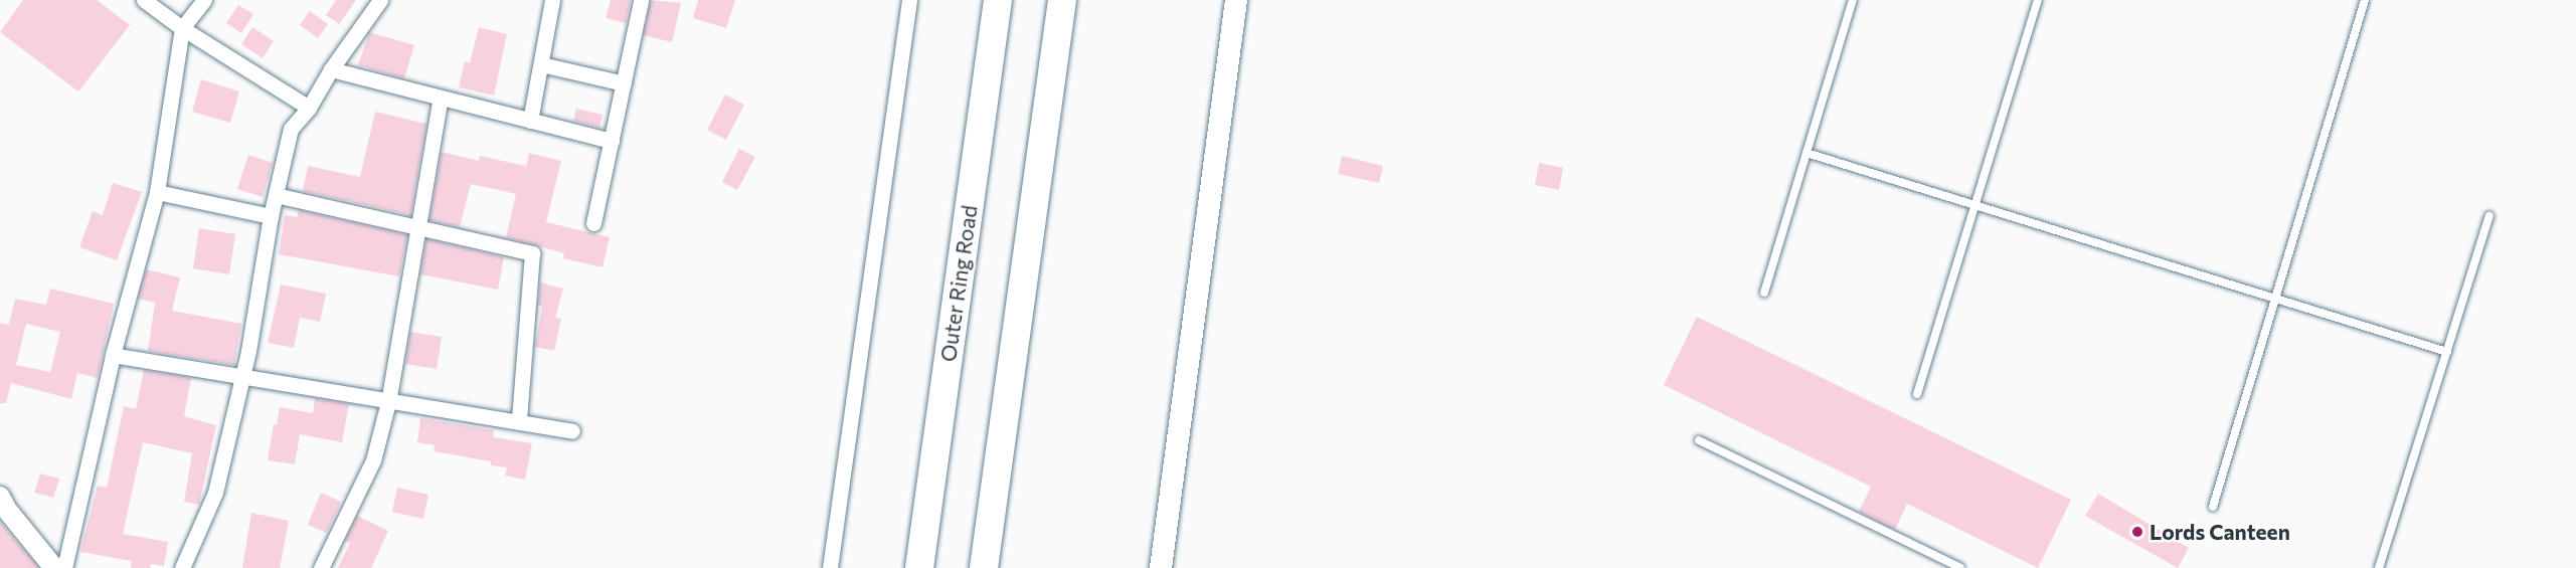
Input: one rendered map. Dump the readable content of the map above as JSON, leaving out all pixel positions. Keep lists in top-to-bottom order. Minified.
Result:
{"streets":{"highway":["Outer Ring Road"]},"places":["Lords Canteen"]}
